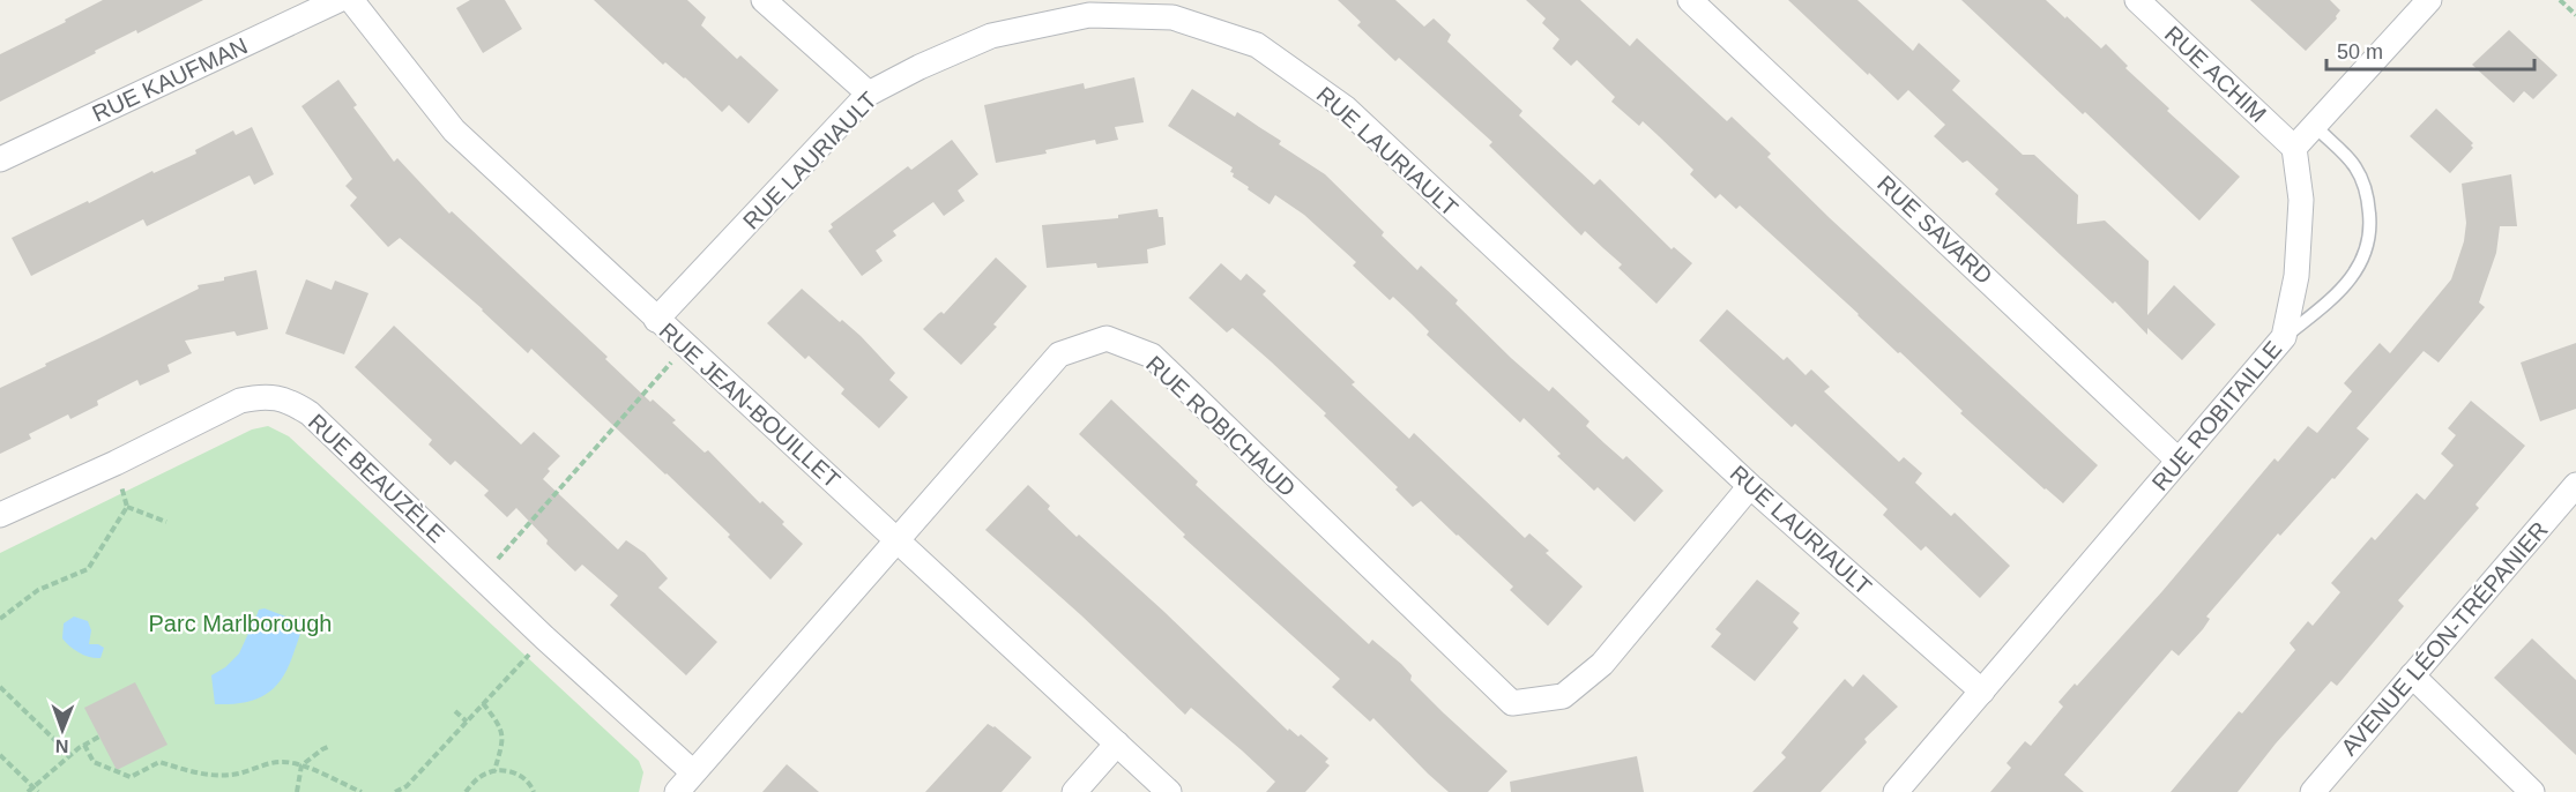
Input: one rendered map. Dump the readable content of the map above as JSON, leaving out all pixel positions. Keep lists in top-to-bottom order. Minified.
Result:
{"streets":{"street":["RUE ACHIM","RUE KAUFMAN","RUE LAURIAULT","RUE SAVARD","RUE JEAN-BOUILLET","RUE ROBITAILLE","RUE ROBICHAUD","RUE BEAUZÈLE","AVENUE LÉON-TRÉPANIER"]},"crossings":[["RUE ACHIM","RUE ROBITAILLE"],["RUE LAURIAULT","RUE JEAN-BOUILLET"],["RUE LAURIAULT","RUE ROBITAILLE"],["RUE LAURIAULT","RUE ROBICHAUD"],["RUE SAVARD","RUE ROBITAILLE"],["RUE JEAN-BOUILLET","RUE ROBICHAUD"],["RUE ROBICHAUD","RUE BEAUZÈLE"]],"parks":["Parc Marlborough"],"scale_bar":"50 m","north":"bottom"}
